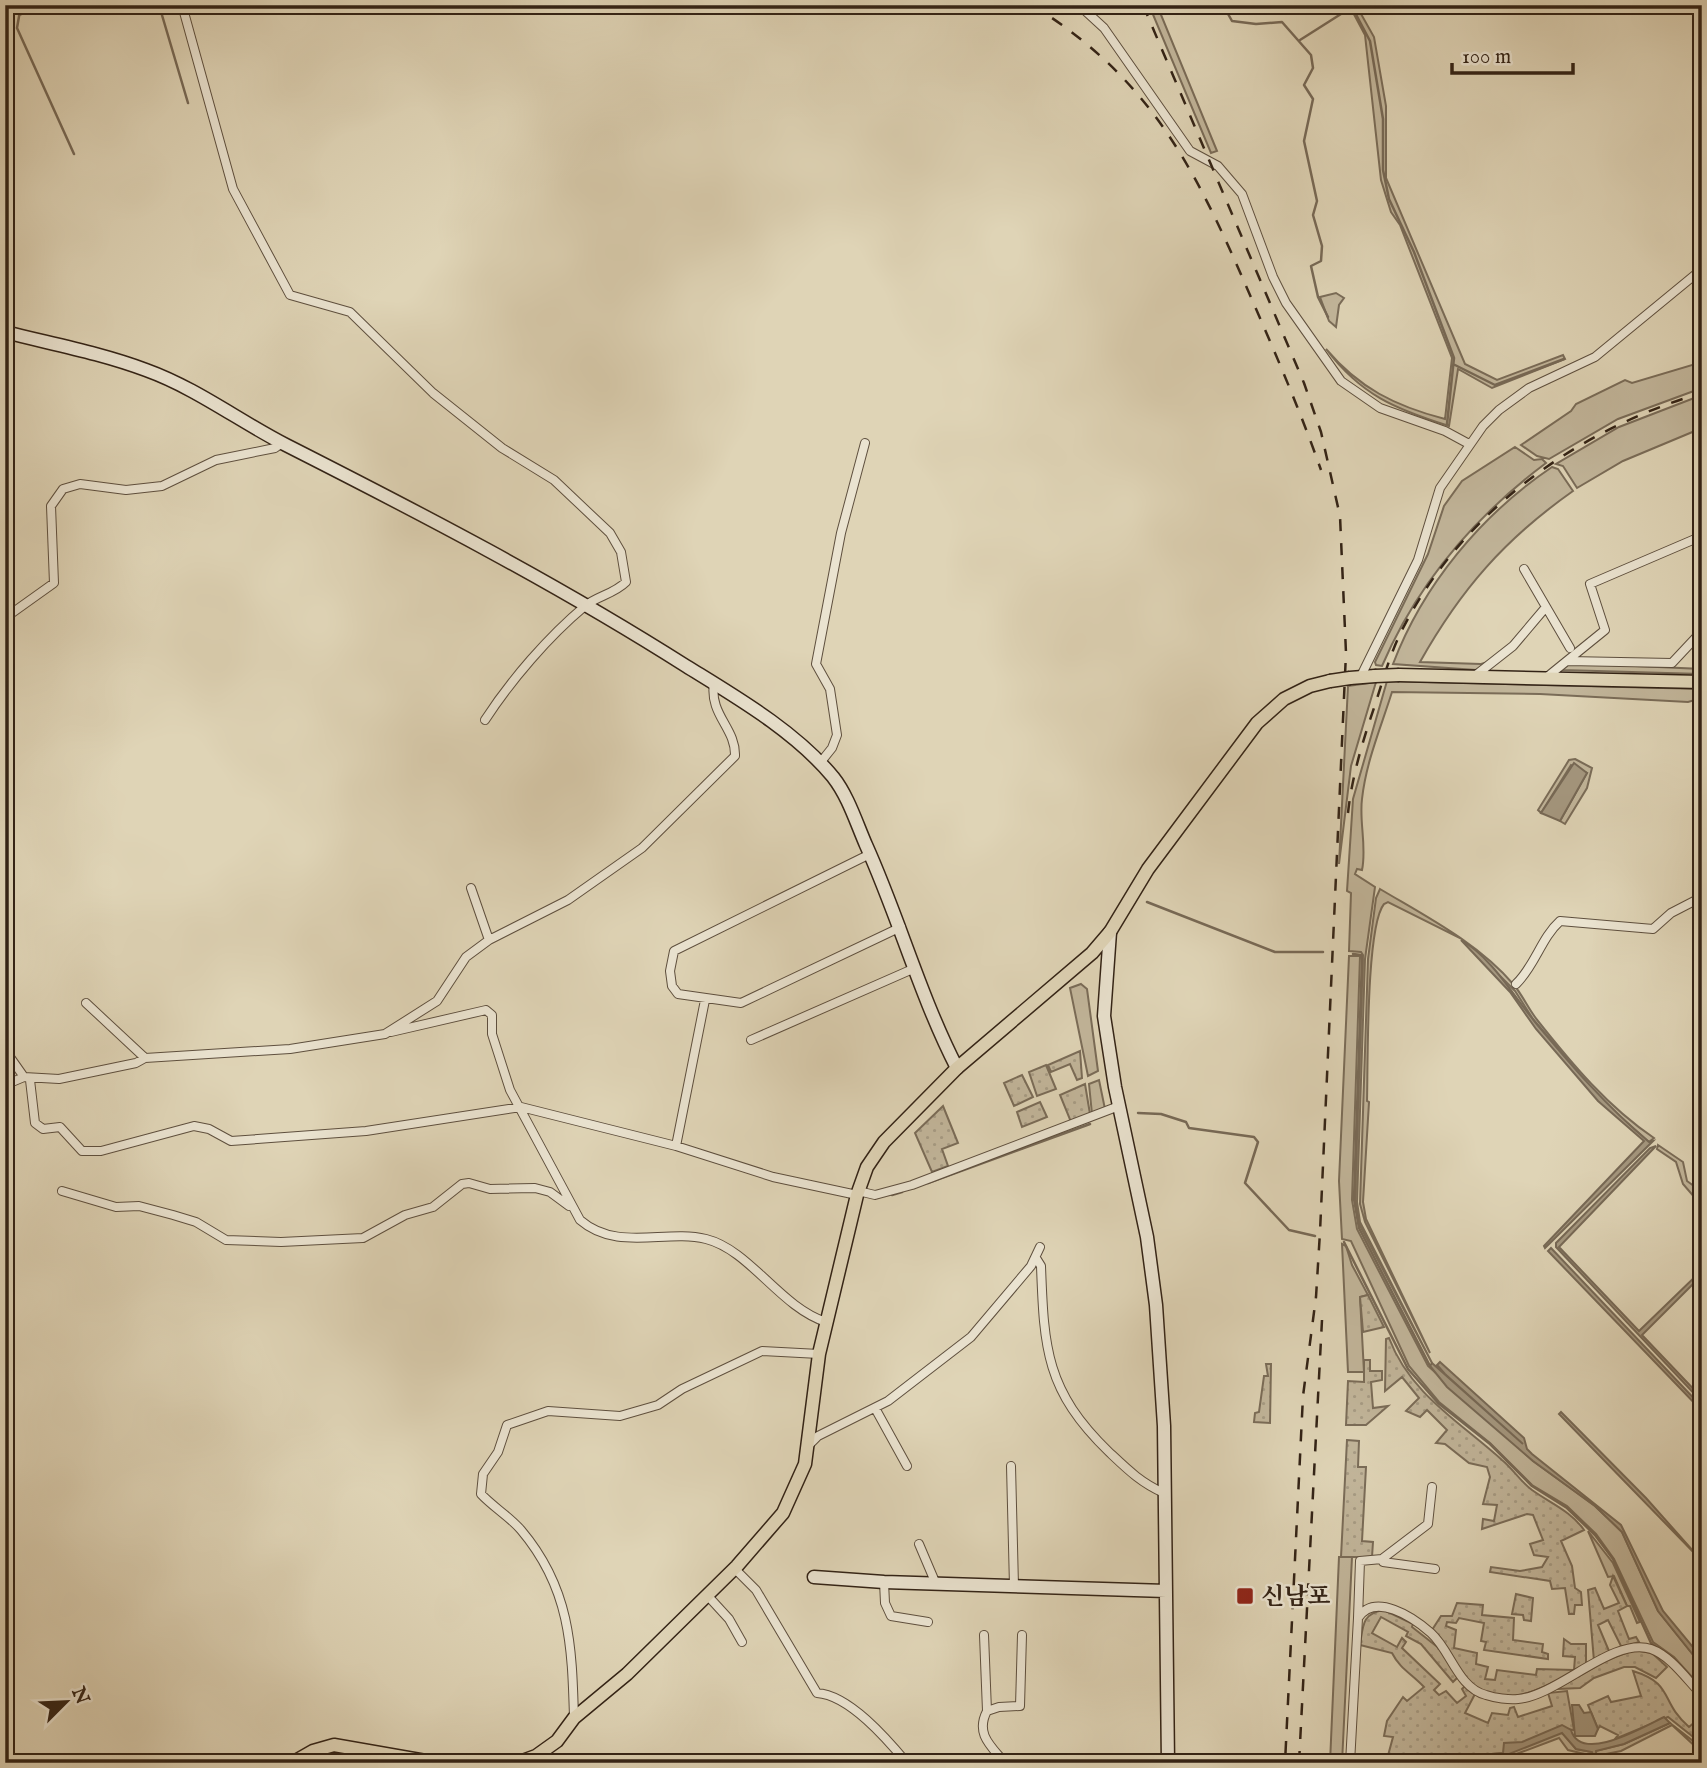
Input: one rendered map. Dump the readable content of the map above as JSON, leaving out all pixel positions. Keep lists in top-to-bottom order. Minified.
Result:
{"places":{"transit":["신남포"]},"scale_bar":"100 m","north":"top right"}
